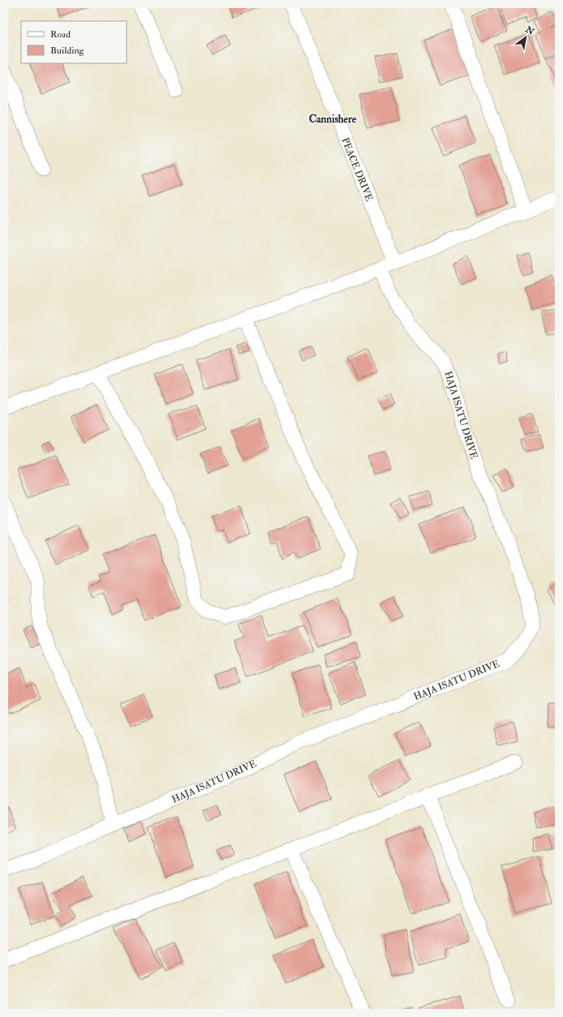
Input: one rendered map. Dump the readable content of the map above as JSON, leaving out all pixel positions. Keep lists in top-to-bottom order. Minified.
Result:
{"streets":{"street":["PEACE DRIVE","HAJA ISATU DRIVE"]},"districts":["Cannishere"],"legend":["Road","Building"],"north":"top right"}
